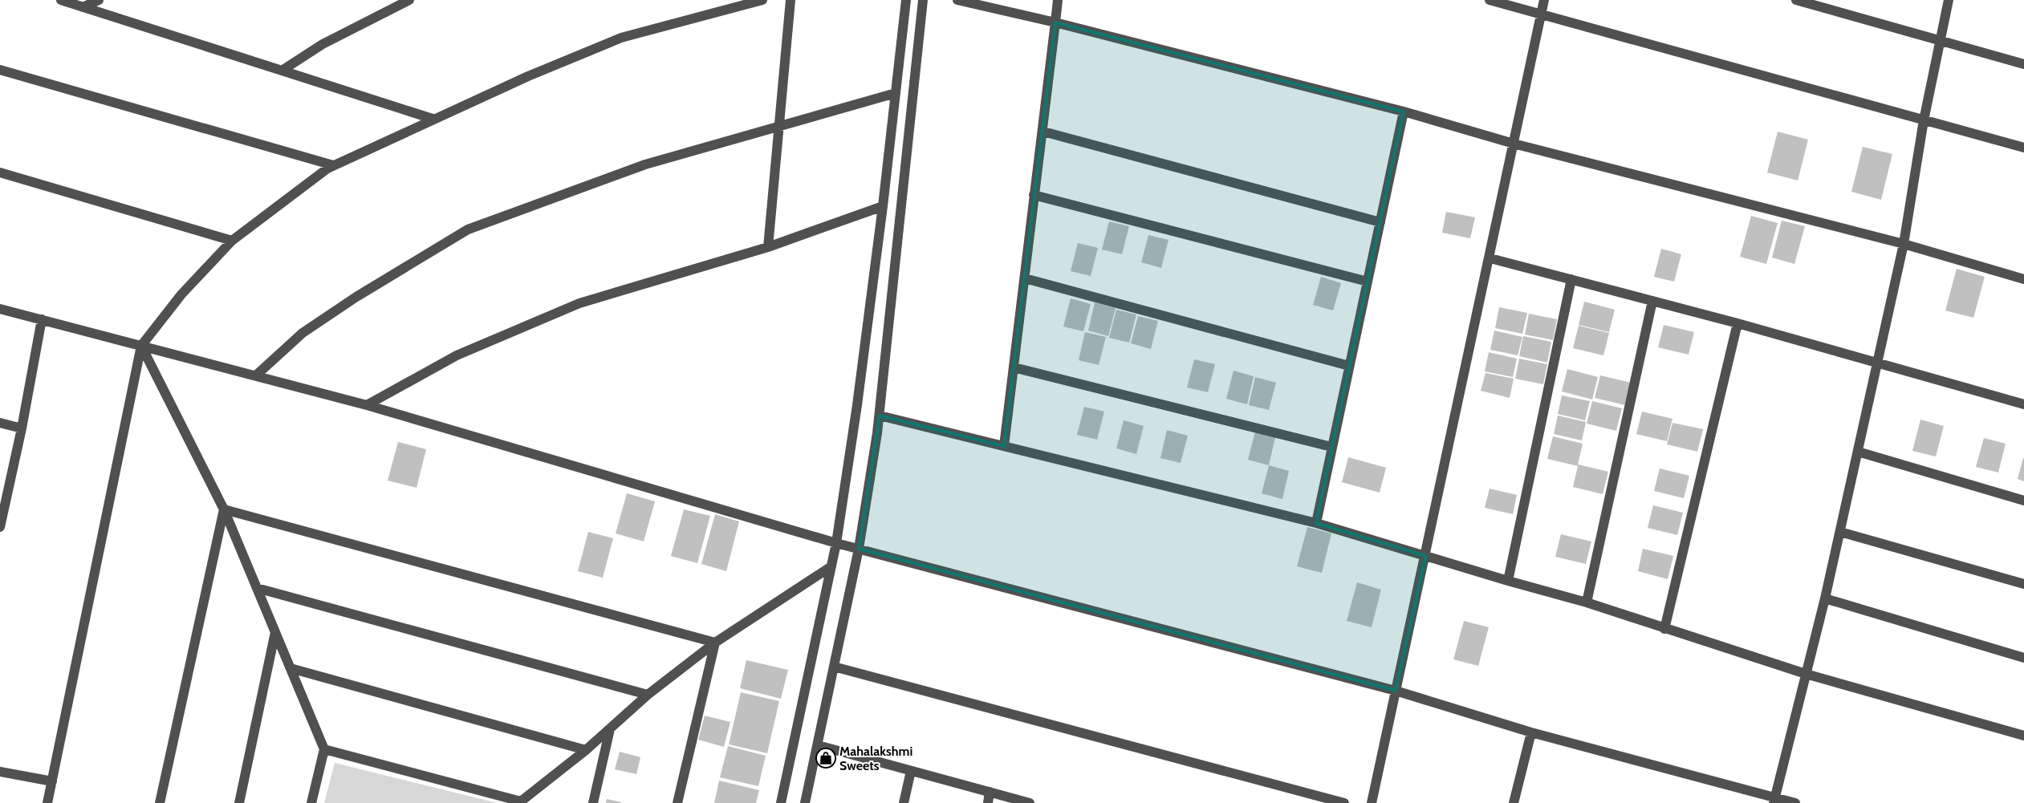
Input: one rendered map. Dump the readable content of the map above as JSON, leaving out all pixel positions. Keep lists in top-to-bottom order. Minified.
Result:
{"places":{"shop":["Mahalakshmi Sweets"]}}
